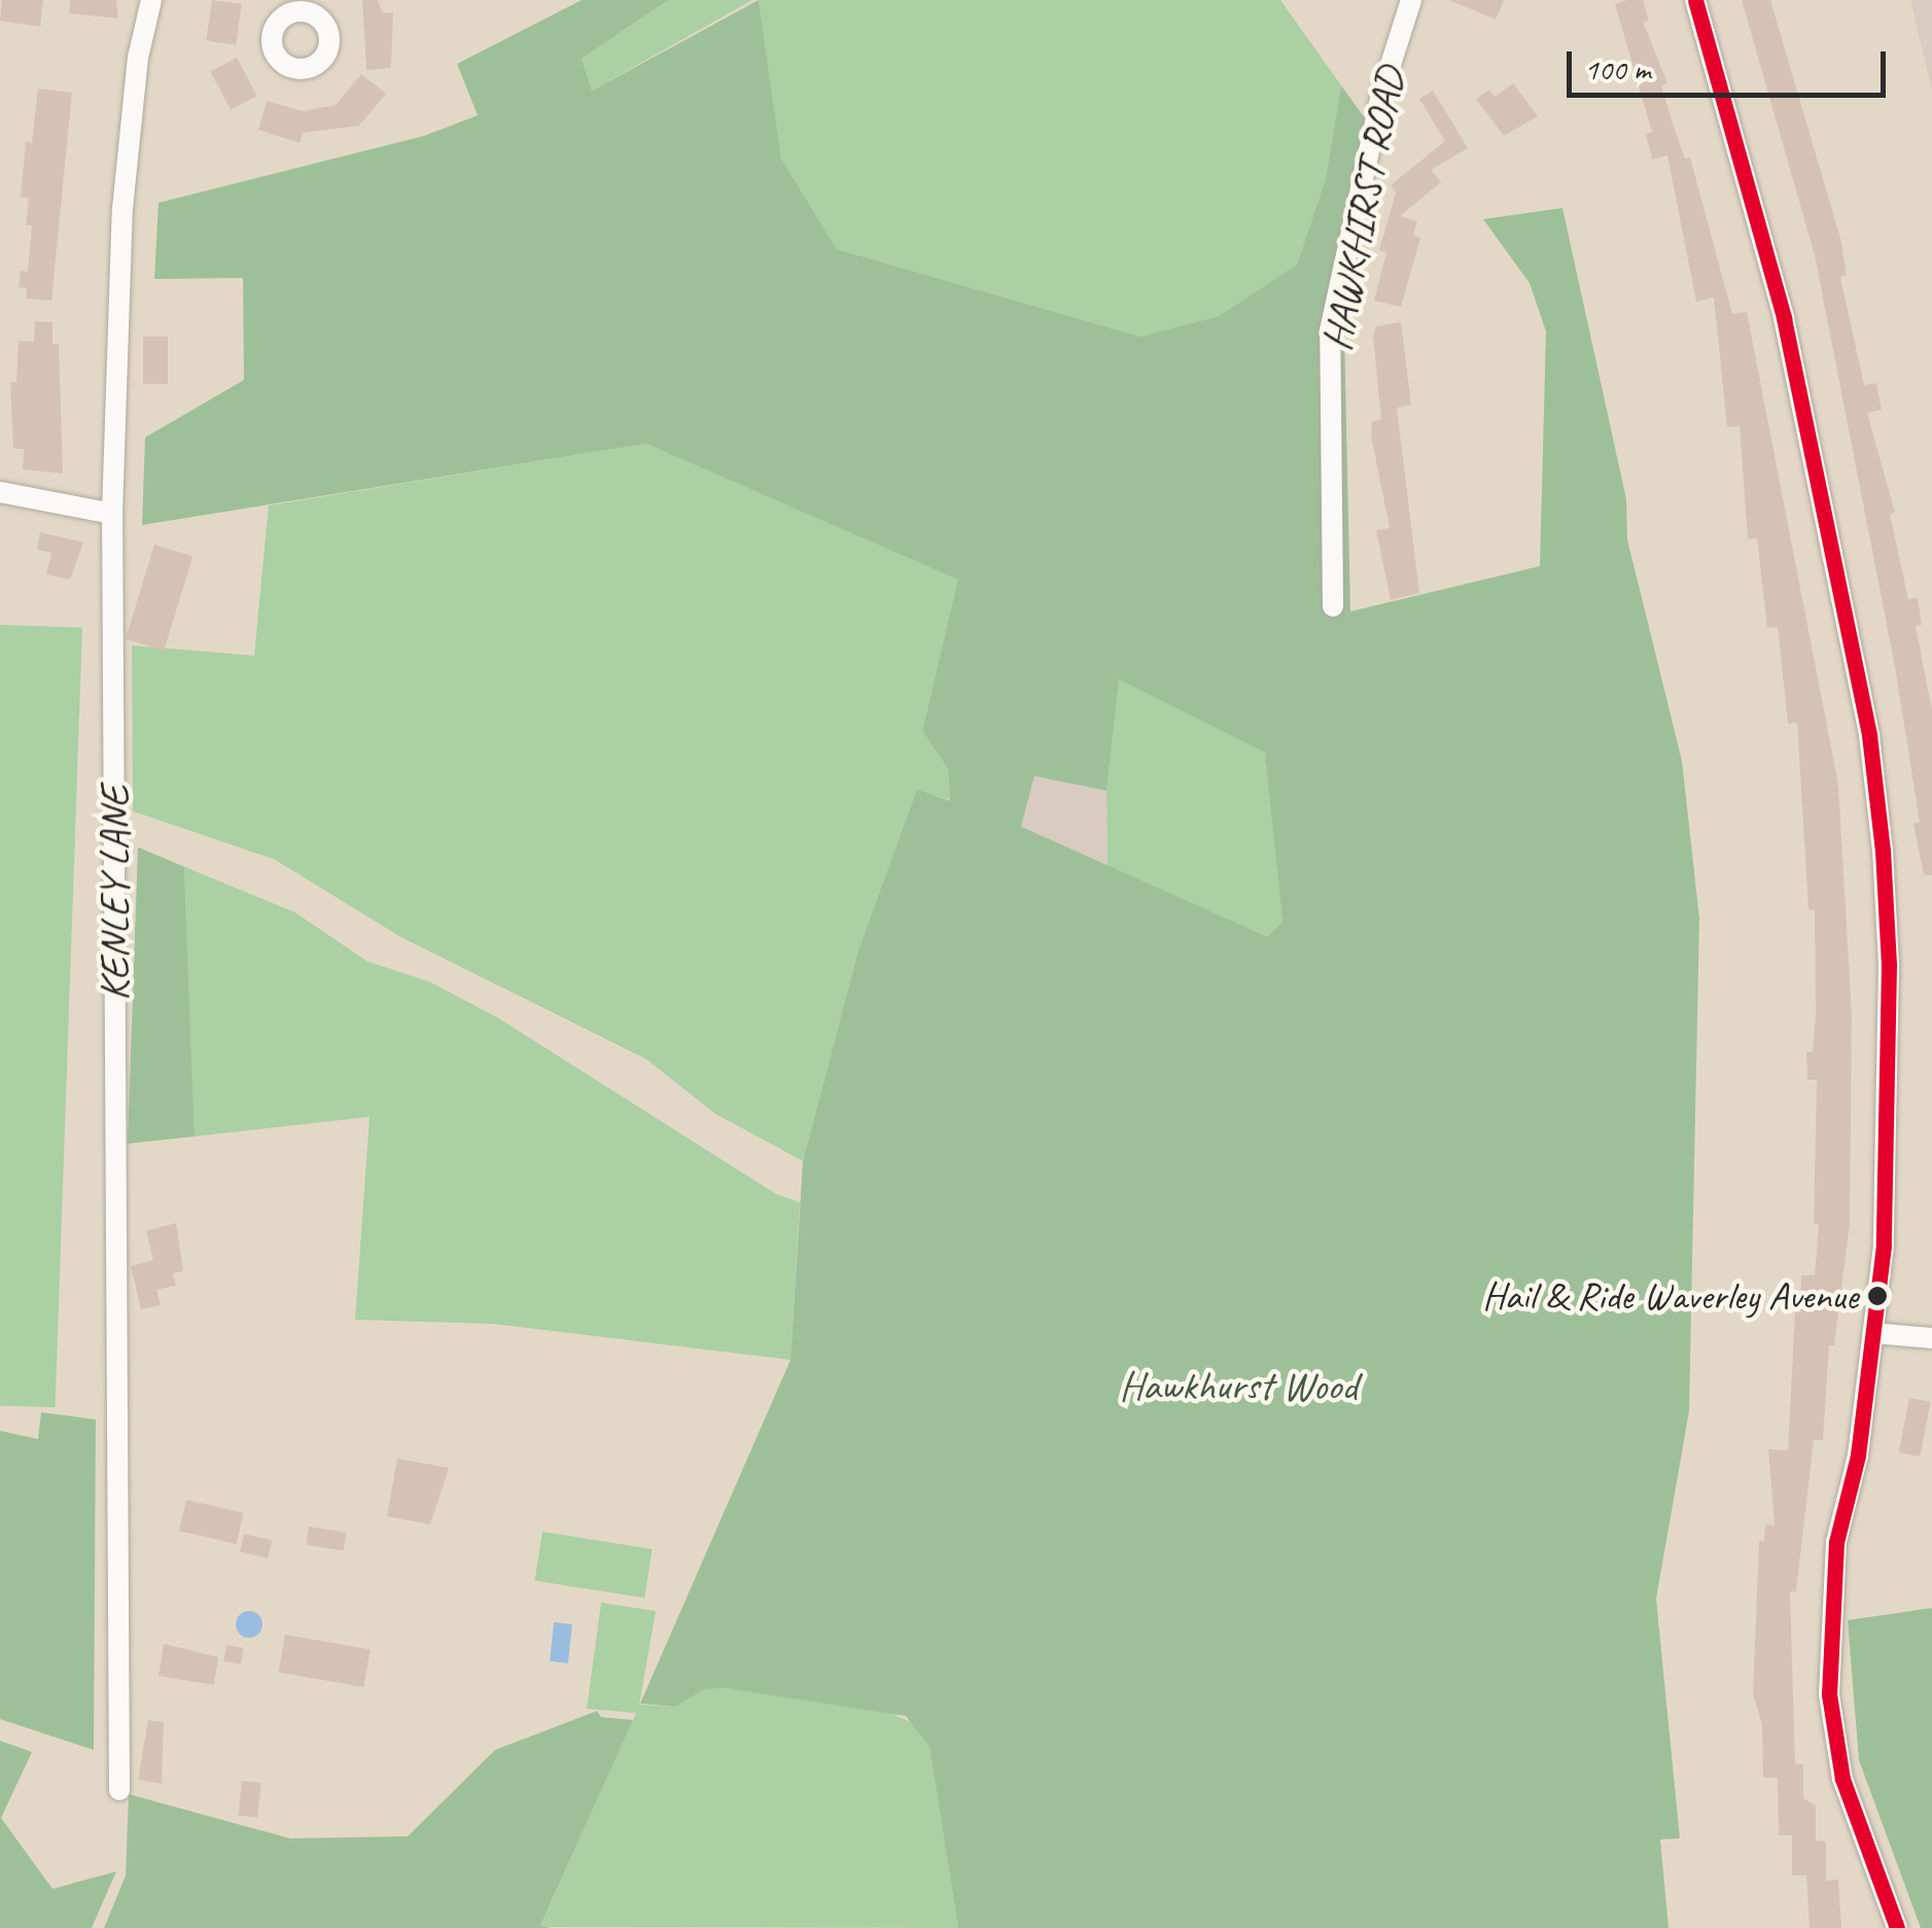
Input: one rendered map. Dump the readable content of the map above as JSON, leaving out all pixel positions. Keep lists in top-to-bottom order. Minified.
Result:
{"streets":{"street":["HAWKHIRST ROAD","KENLEY LANE"]},"parks":["Hawkhurst Wood"],"places":["Hail & Ride Waverley Avenue"],"scale_bar":"100 m"}
